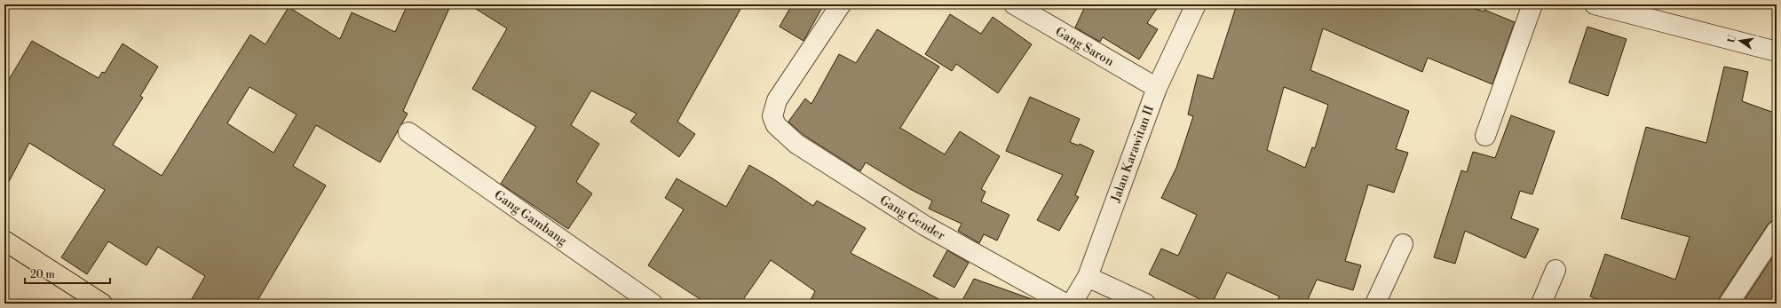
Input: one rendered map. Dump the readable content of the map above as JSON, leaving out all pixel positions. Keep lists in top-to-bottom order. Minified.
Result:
{"streets":{"street":["Gang Saron","Jalan Karawitan II","Gang Gambang","Gang Gender"]},"crossings":[["Gang Saron","Jalan Karawitan II"]],"scale_bar":"20 m","north":"left"}
